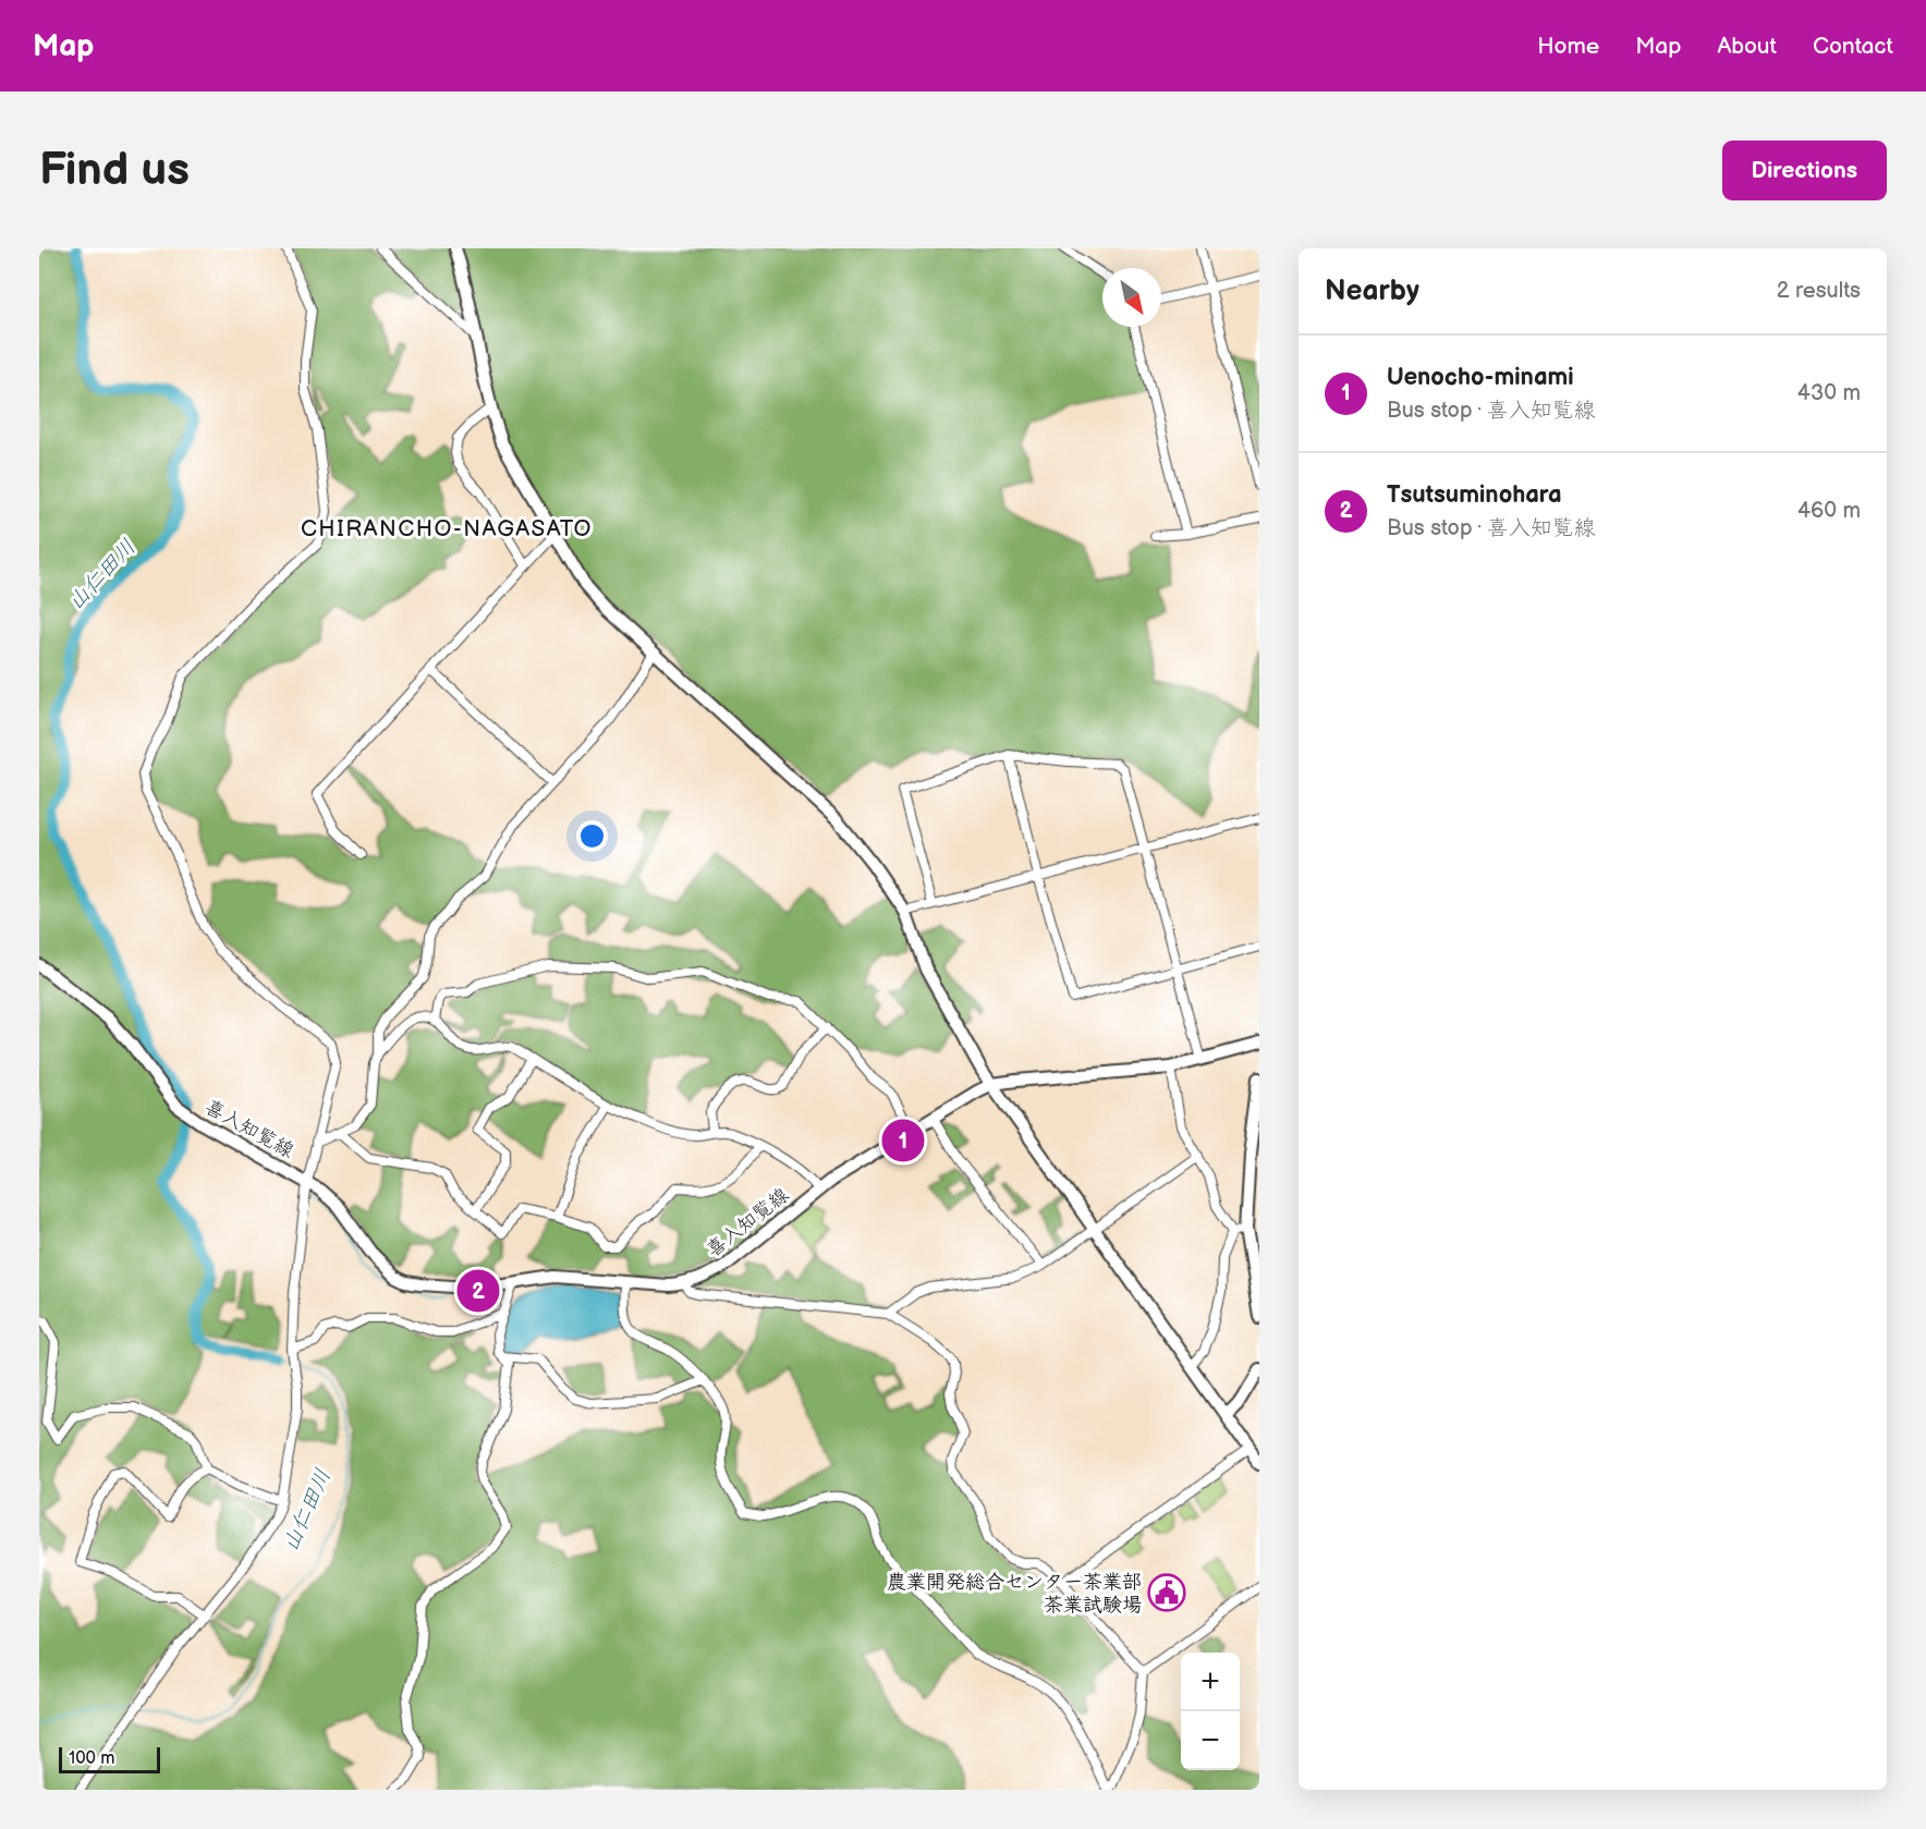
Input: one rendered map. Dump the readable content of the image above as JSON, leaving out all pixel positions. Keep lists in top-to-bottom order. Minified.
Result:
{"streets":{"main road":["喜入知覧線"]},"districts":["CHIRANCHO-NAGASATO"],"water":["山仁田川"],"places":{"public building":["農業開発総合センター茶業部 茶業試験場"]},"scale_bar":"100 m","north":"bottom right","page":{"header":"Map","nav":["Home","Map","About","Contact"],"buttons":"Directions","title":"Find us","heading":["Nearby","2 results"],"list":[{"mark":"1","name":"Uenocho-minami","note":"Bus stop · 喜入知覧線","value":"430 m"},{"mark":"2","name":"Tsutsuminohara","note":"Bus stop · 喜入知覧線","value":"460 m"}],"pins":["1","2"],"map_buttons":["+","−"],"scale":"100 m"}}
